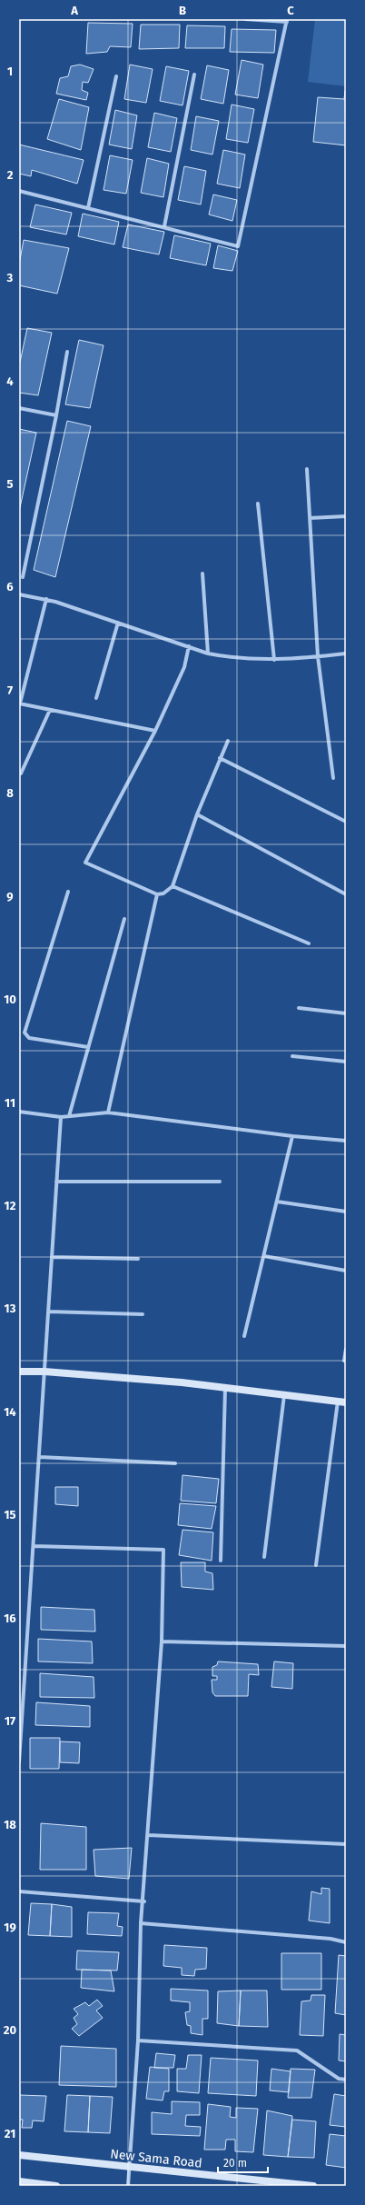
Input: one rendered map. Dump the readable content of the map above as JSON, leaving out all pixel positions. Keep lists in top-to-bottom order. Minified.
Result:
{"streets":{"street":["New Sama Road"]},"scale_bar":"20 m","grid":{"columns":["A","B","C"],"rows":["1","2","3","4","5","6","7","8","9","10","11","12","13","14","15","16","17","18","19","20","21"]}}
